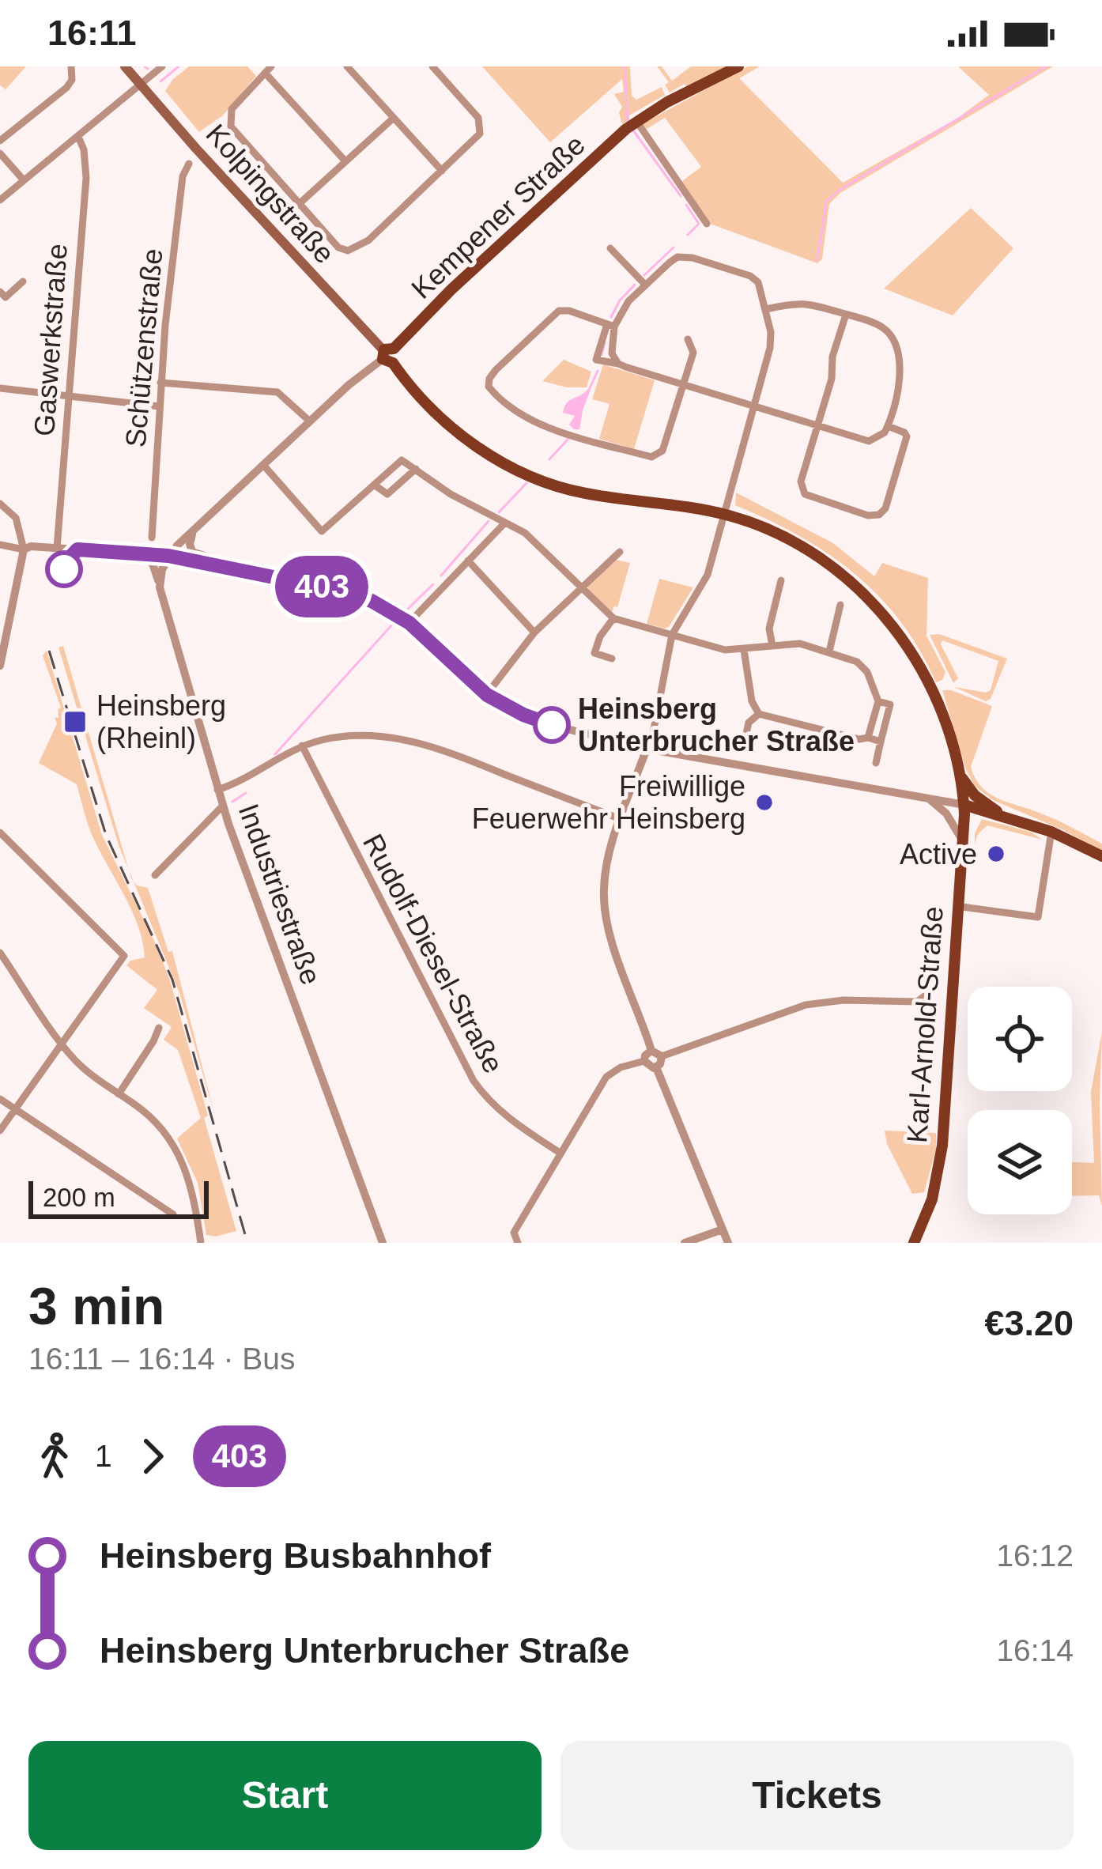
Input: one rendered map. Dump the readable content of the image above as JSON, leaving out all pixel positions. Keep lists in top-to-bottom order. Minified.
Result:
{"streets":{"main road":["Kolpingstraße","Kempener Straße","Karl-Arnold-Straße"],"street":["Gaswerkstraße","Schützenstraße","Industriestraße","Rudolf-Diesel-Straße"]},"crossings":[["Kolpingstraße","Kempener Straße"],["Kolpingstraße","Karl-Arnold-Straße"],["Kempener Straße","Karl-Arnold-Straße"]],"places":{"transit":["Heinsberg (Rheinl)"],"other":["Heinsberg Unterbrucher Straße","Freiwillige Feuerwehr Heinsberg","Active"]},"lines":["bus line 403"],"scale_bar":"200 m","page":{"status":"16:11","on_map":"403","scale":"200 m","heading":["3 min","16:11 – 16:14 · Bus","€3.20"],"legs":["1","403"],"list":[{"name":"Heinsberg Busbahnhof","value":"16:12"},{"name":"Heinsberg Unterbrucher Straße","value":"16:14"}],"buttons":["Start","Tickets"]}}
